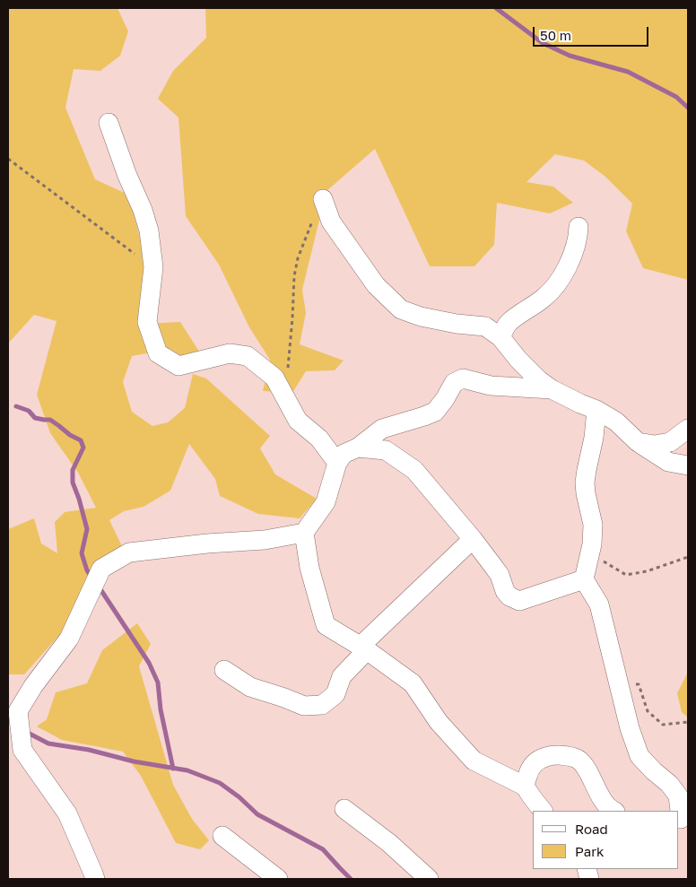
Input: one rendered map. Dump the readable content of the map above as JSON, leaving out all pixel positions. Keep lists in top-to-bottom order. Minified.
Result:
{"legend":["Road","Park"],"scale_bar":"50 m"}
